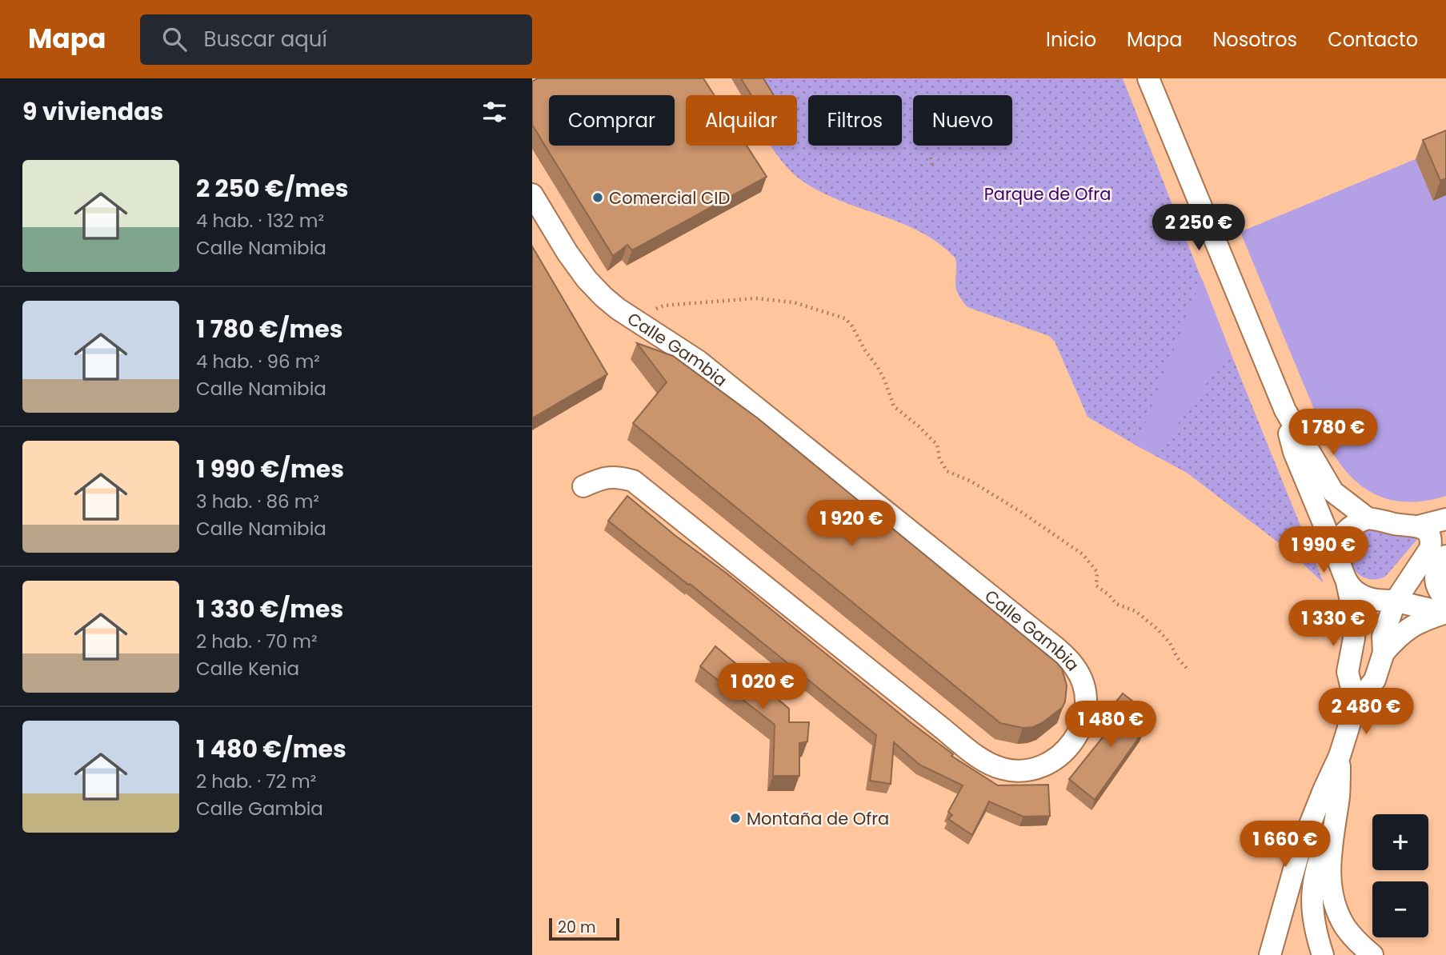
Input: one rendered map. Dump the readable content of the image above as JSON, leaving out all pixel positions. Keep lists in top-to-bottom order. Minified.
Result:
{"streets":{"street":["Calle Gambia"]},"parks":["Parque de Ofra"],"places":["Comercial CID","Montaña de Ofra"],"scale_bar":"20 m","page":{"header":"Mapa","search":"Buscar aquí","nav":["Inicio","Mapa","Nosotros","Contacto"],"heading":"9 viviendas","chip":["Comprar","Alquilar","Filtros","Nuevo"],"list":[{"name":"2 250 €/mes","note":"4 hab. · 132 m² · Calle Namibia"},{"name":"1 780 €/mes","note":"4 hab. · 96 m² · Calle Namibia"},{"name":"1 990 €/mes","note":"3 hab. · 86 m² · Calle Namibia"},{"name":"1 330 €/mes","note":"2 hab. · 70 m² · Calle Kenia"},{"name":"1 480 €/mes","note":"2 hab. · 72 m² · Calle Gambia"}],"price":["2 250 €","1 780 €","1 920 €","1 990 €","1 330 €","1 020 €","2 480 €","1 480 €","1 660 €"],"map_buttons":["+","−"],"scale":"20 m"}}
